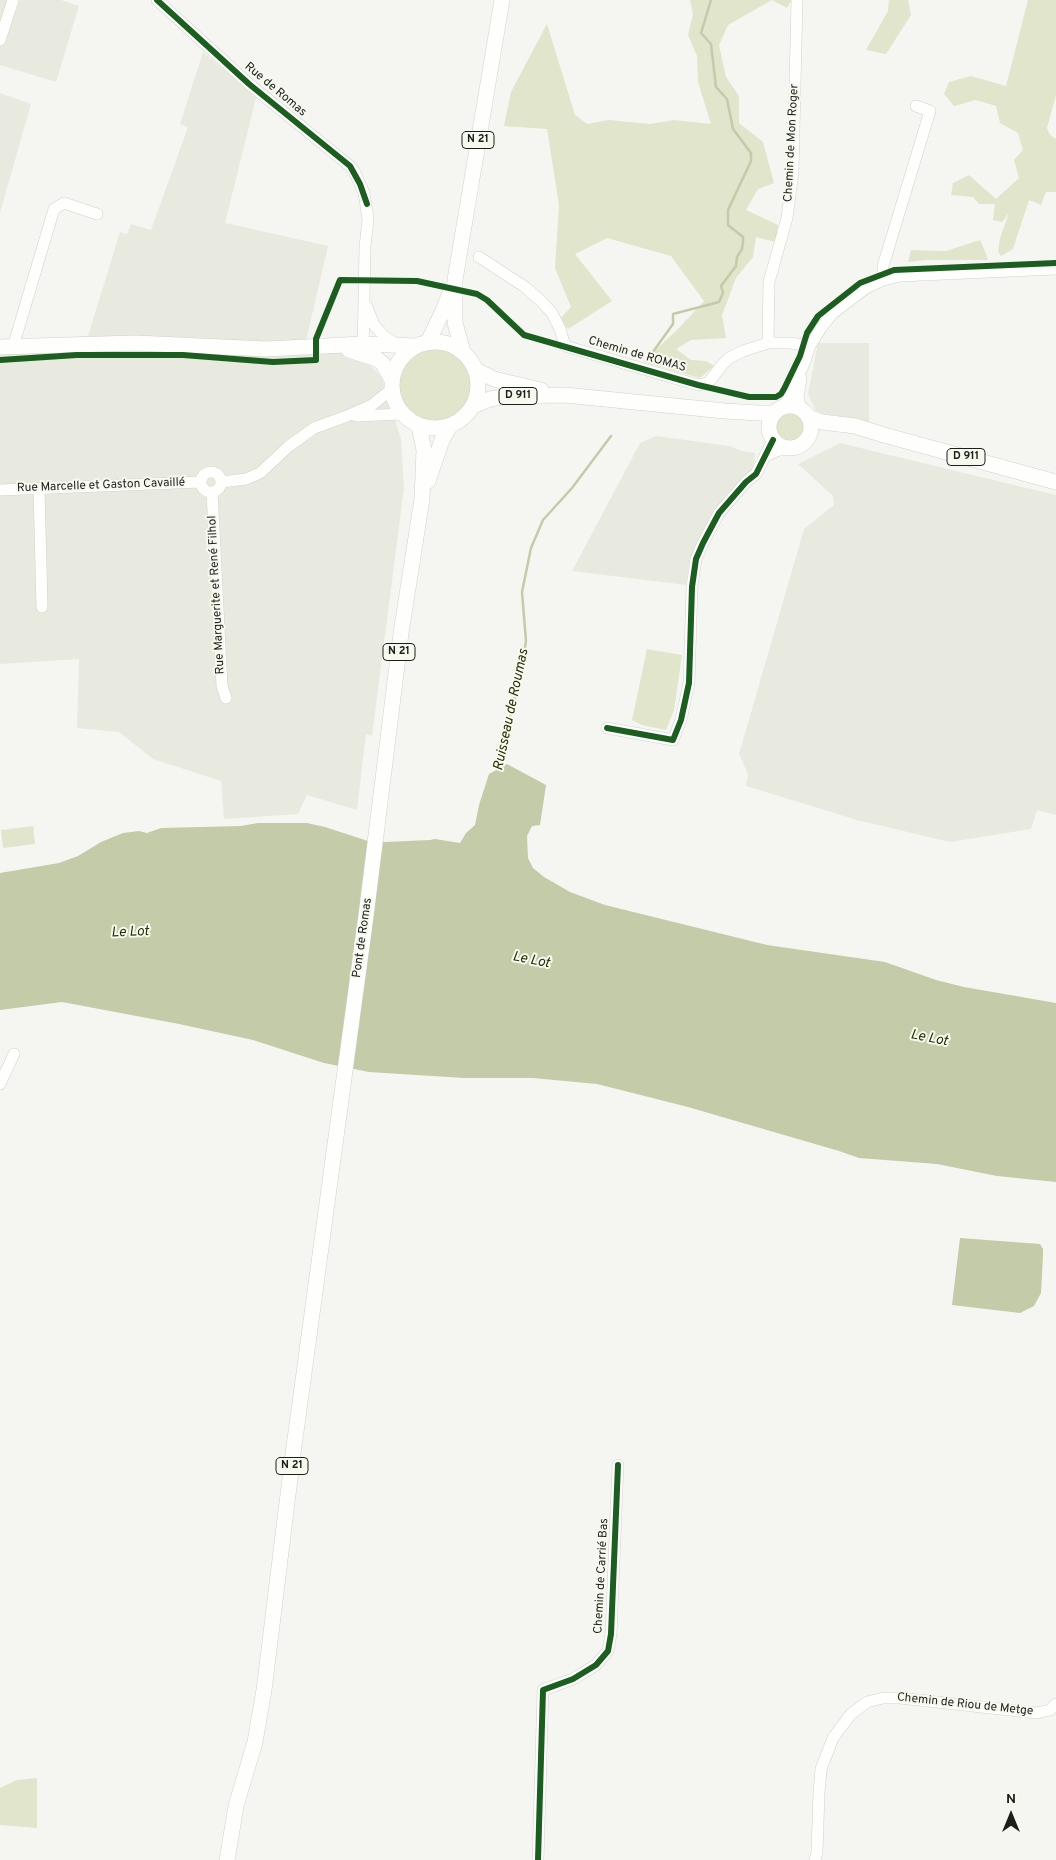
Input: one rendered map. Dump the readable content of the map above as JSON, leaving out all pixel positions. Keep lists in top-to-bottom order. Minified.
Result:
{"streets":{"main road":["N 21","D 911","Pont de Romas"],"street":["Rue de Romas","Chemin de Mon Roger","Chemin de ROMAS","Rue Marcelle et Gaston Cavaillé","Rue Marguerite et René Filhol","Chemin de Carrié Bas","Chemin de Riou de Metge"]},"crossings":[["N 21","D 911"],["N 21","Pont de Romas"],["Chemin de Mon Roger","Chemin de ROMAS"],["Rue Marcelle et Gaston Cavaillé","Rue Marguerite et René Filhol"]],"water":["Ruisseau de Roumas","Le Lot"],"north":"top"}
